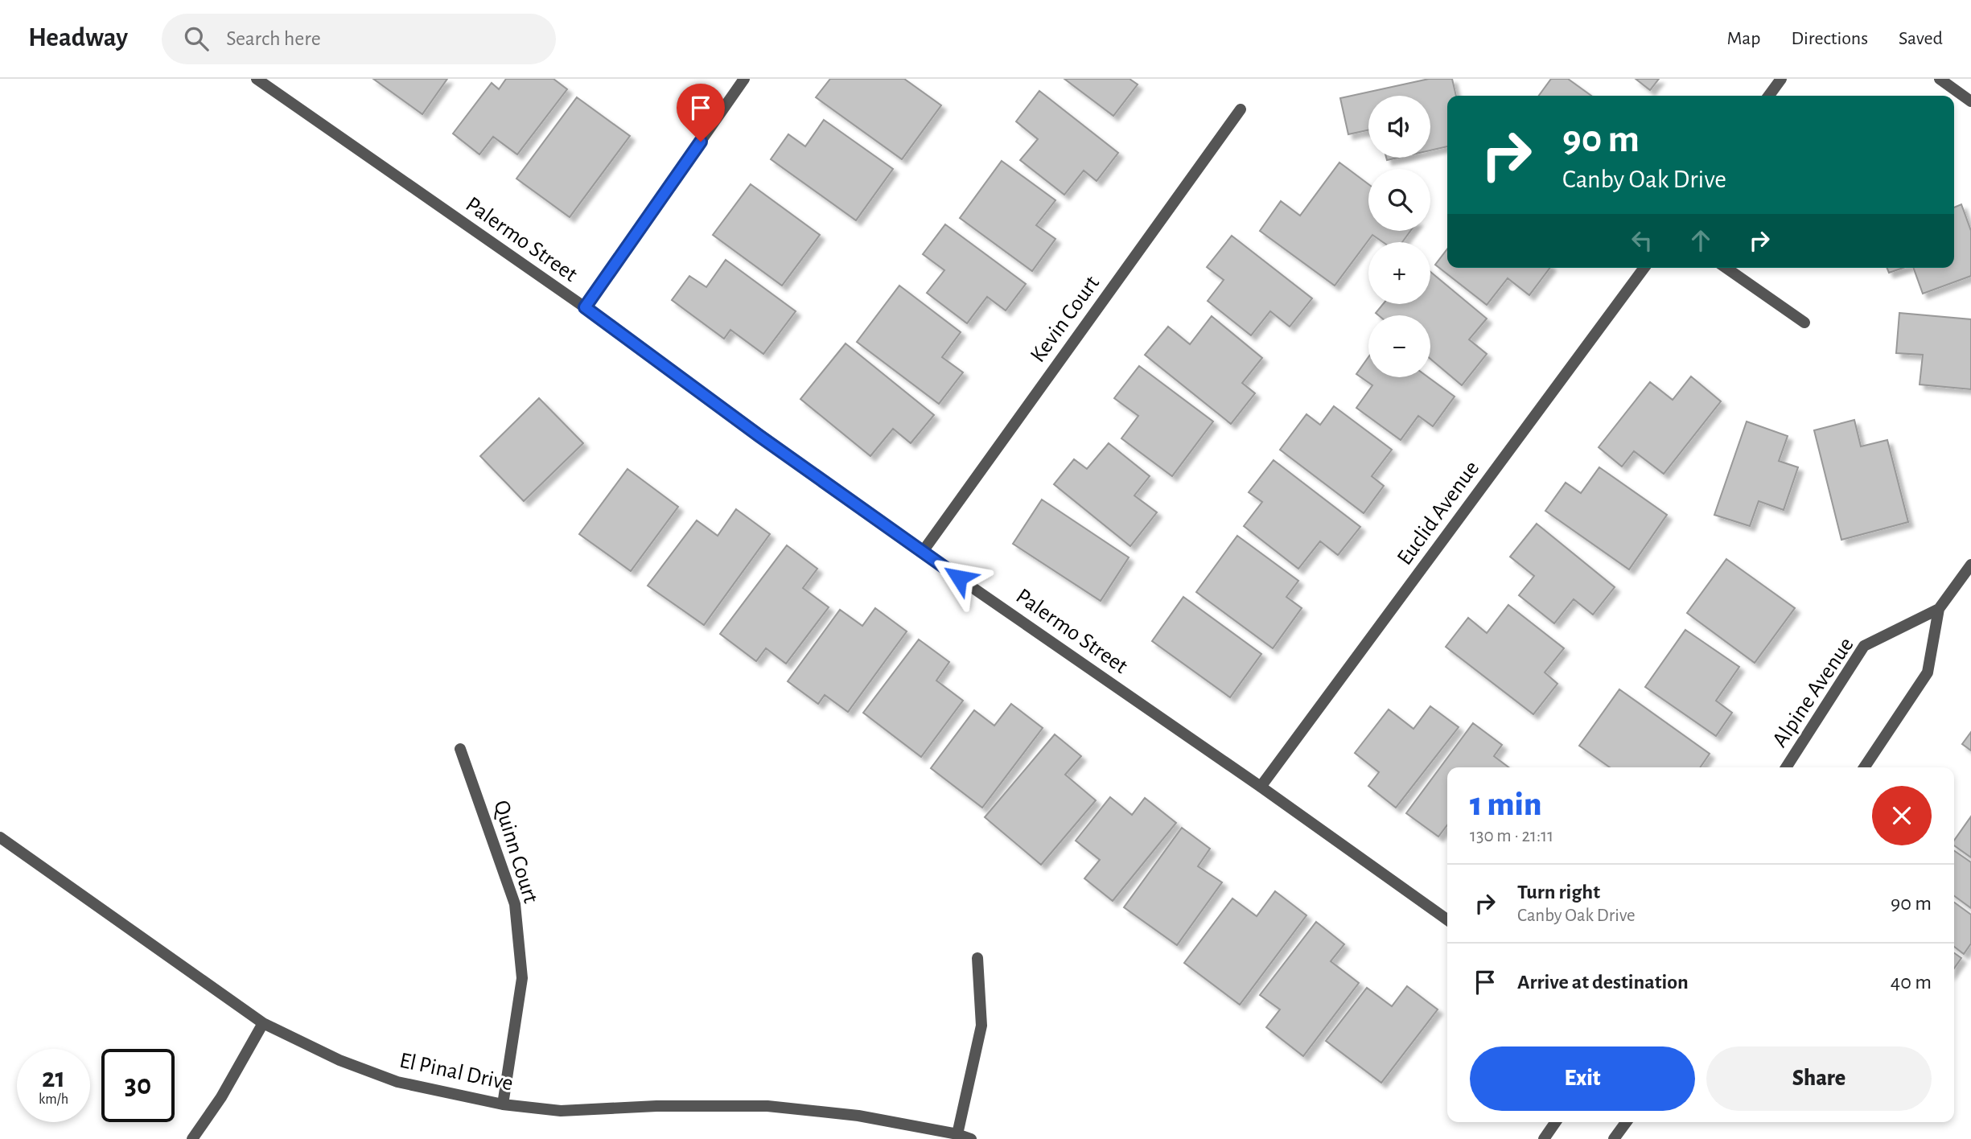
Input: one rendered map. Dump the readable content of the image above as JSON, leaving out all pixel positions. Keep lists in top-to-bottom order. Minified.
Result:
{"streets":{"street":["Palermo Street","Kevin Court","Euclid Avenue","Alpine Avenue","Quinn Court","El Pinal Drive"]},"crossings":[["Palermo Street","Kevin Court"],["Palermo Street","Euclid Avenue"],["Quinn Court","El Pinal Drive"]],"page":{"header":"Headway","search":"Search here","nav":["Map","Directions","Saved"],"map_buttons":["+","−"],"turn":["90 m","Canby Oak Drive"],"heading":["1 min","130 m · 21:11"],"list":[{"name":"Turn right","note":"Canby Oak Drive","value":"90 m"},{"name":"Arrive at destination","value":"40 m"}],"buttons":["Exit","Share"],"speed":"21 km/h","limit":"30"}}
